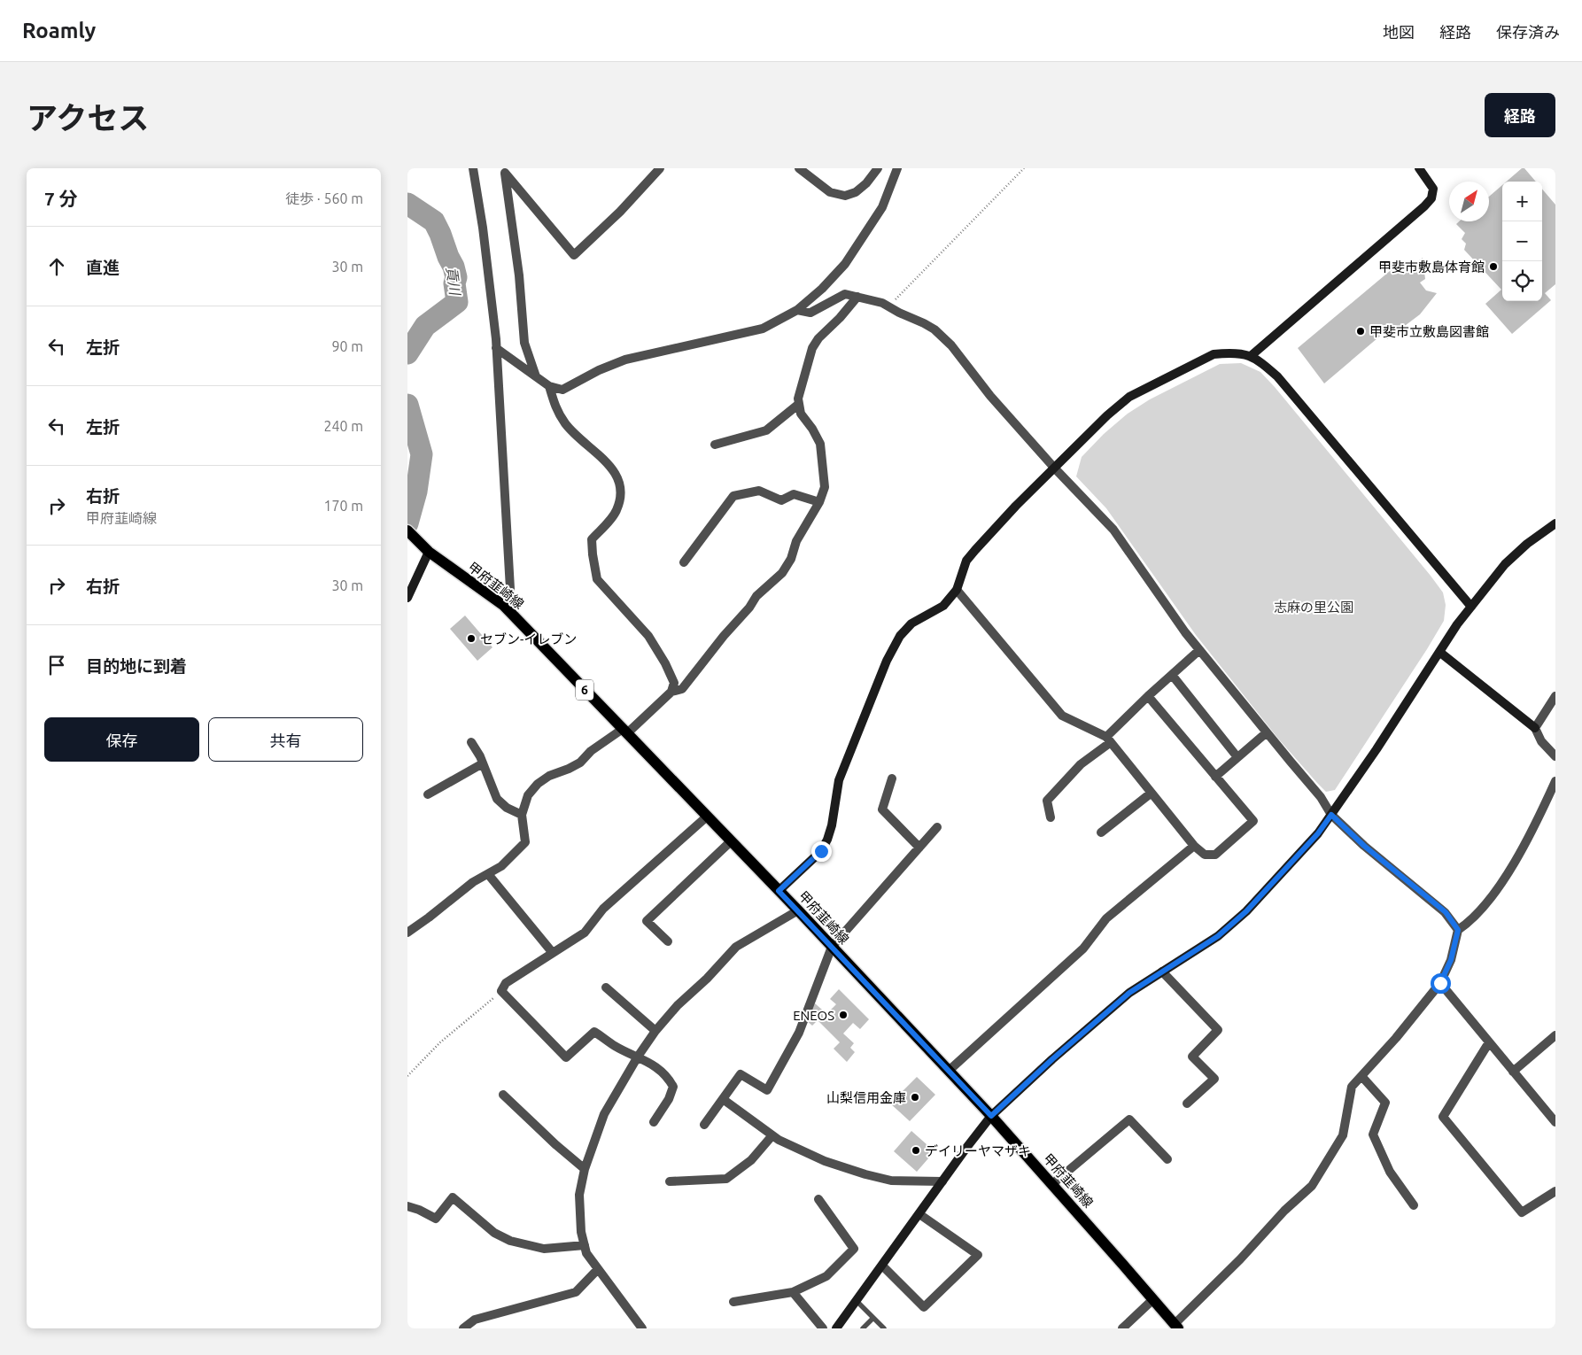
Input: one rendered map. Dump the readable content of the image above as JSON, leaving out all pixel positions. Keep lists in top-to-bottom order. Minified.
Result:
{"streets":{"main road":["甲府韮崎線","6"]},"water":["貢川"],"parks":["志麻の里公園"],"places":["甲斐市敷島体育館","甲斐市立敷島図書館","セブン-イレブン","ENEOS","山梨信用金庫","デイリーヤマザキ"],"north":"top right","page":{"header":"Roamly","nav":["地図","経路","保存済み"],"title":"アクセス","buttons":["経路",["保存","共有"]],"heading":["7 分","徒歩 · 560 m"],"map_buttons":["+","−"],"list":[["直進","30 m"],["左折","90 m"],["左折","240 m"],["右折","甲府韮崎線","170 m"],["右折","30 m"],"目的地に到着"]}}
